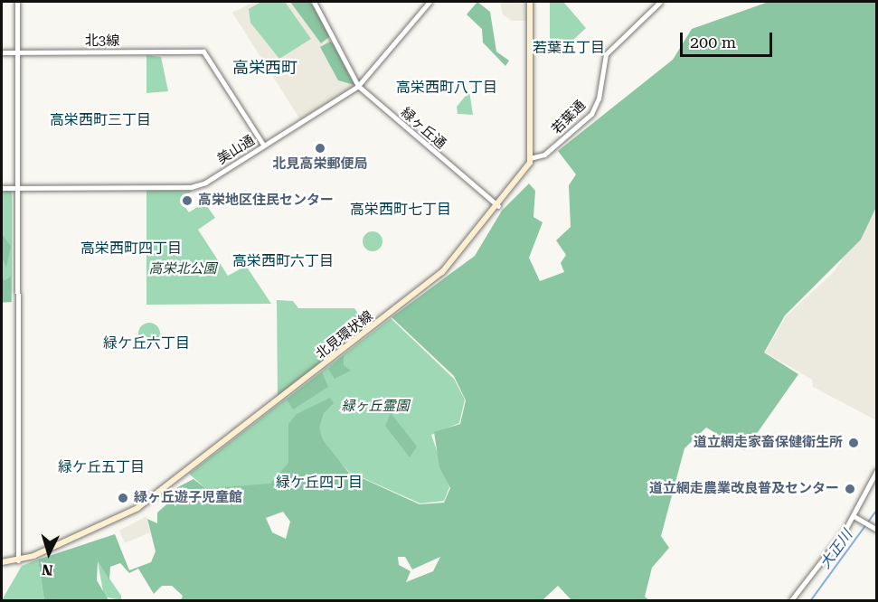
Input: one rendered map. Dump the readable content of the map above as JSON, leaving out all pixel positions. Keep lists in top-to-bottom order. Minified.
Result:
{"streets":{"main road":["北見環状線"],"street":["北3線","若葉通","緑ヶ丘通","美山通"]},"crossings":[["北3線","美山通"],["若葉通","北見環状線"],["緑ヶ丘通","美山通"],["緑ヶ丘通","北見環状線"]],"districts":["若葉五丁目","高栄西町","高栄西町八丁目","高栄西町三丁目","高栄西町七丁目","高栄西町四丁目","高栄西町六丁目","緑ケ丘六丁目","緑ケ丘五丁目","緑ケ丘四丁目"],"water":["大正川"],"parks":["高栄北公園","緑ヶ丘霊園"],"places":["北見高栄郵便局","高栄地区住民センター","道立網走家畜保健衛生所","道立網走農業改良普及センター","緑ヶ丘遊子児童館"],"scale_bar":"200 m","north":"bottom"}
